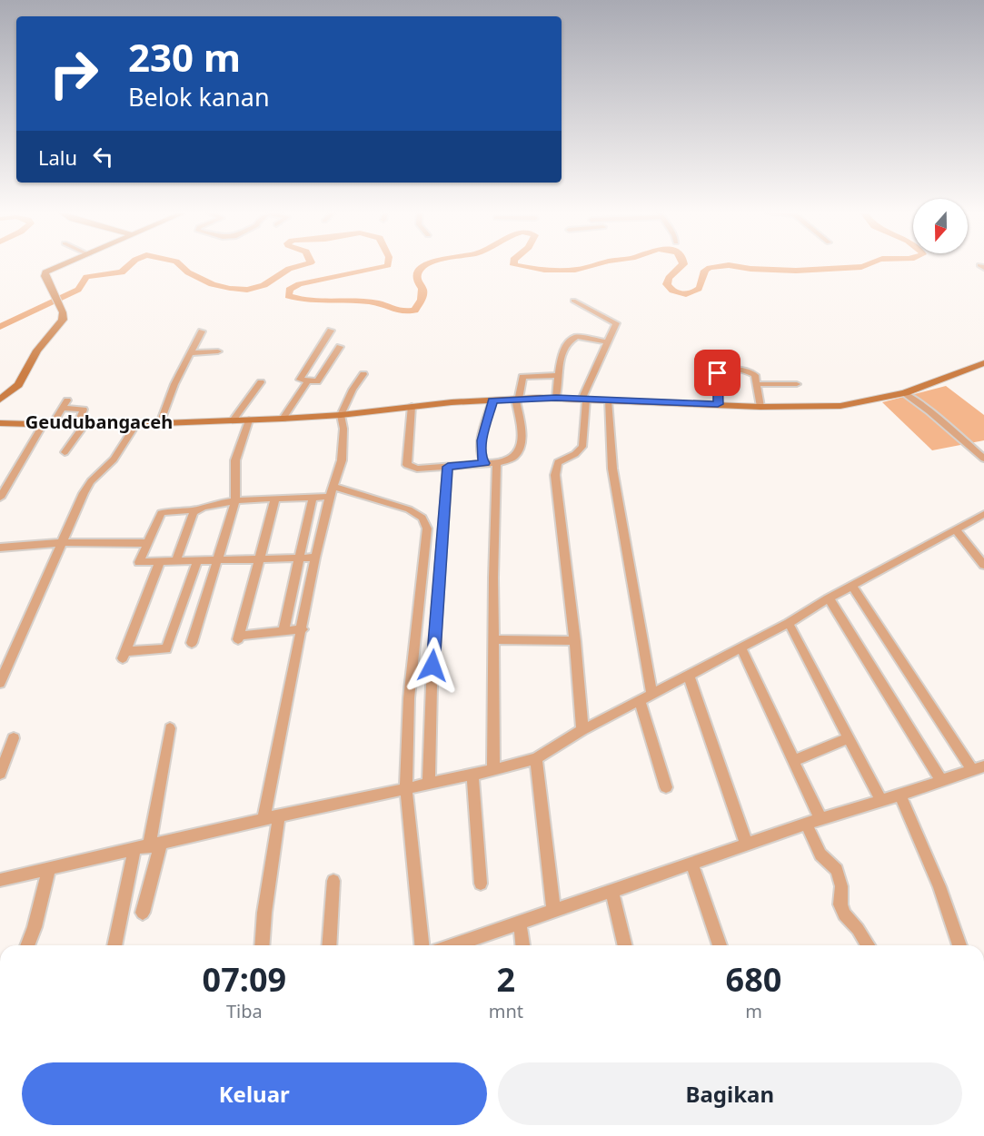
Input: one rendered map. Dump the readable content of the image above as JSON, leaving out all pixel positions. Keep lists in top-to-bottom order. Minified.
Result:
{"districts":["Geudubangaceh"],"north":"bottom","page":{"turn":["230 m","Belok kanan"],"then":"Lalu","eta":["07:09","Tiba","2","mnt","680","m"],"buttons":["Keluar","Bagikan"]}}
